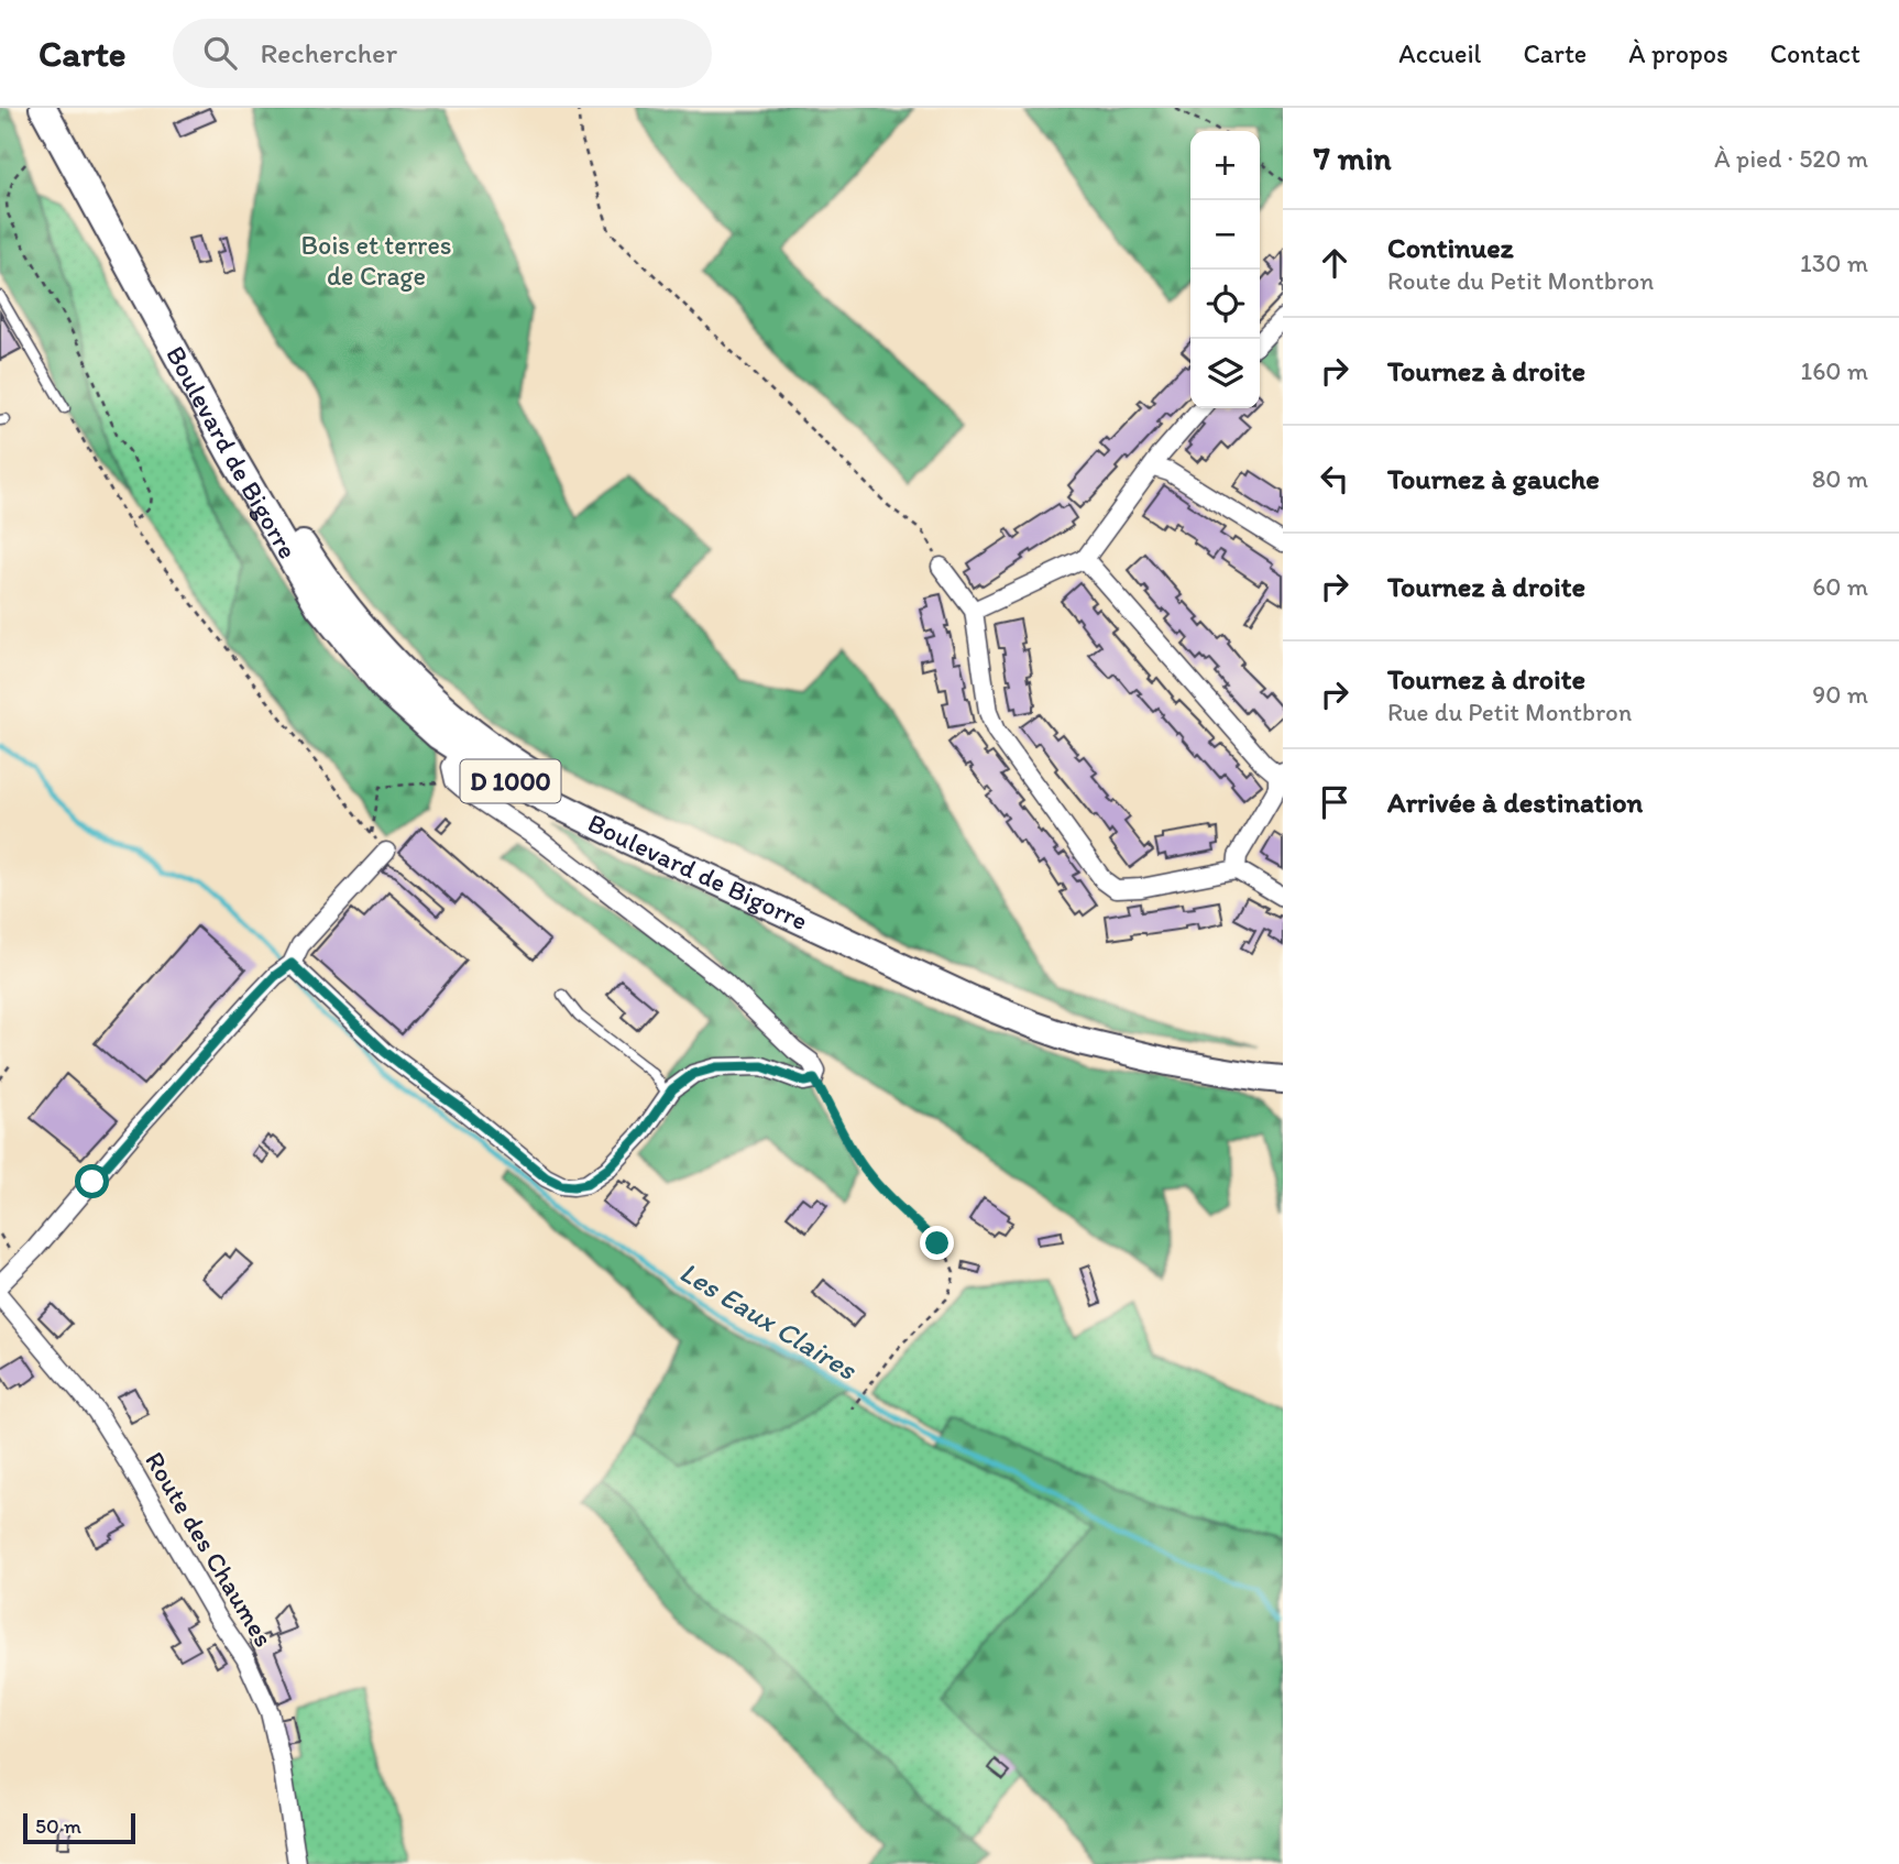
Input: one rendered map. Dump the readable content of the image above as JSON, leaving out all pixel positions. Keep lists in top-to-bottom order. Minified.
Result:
{"streets":{"main road":["Boulevard de Bigorre","D 1000"],"street":["Route des Chaumes"]},"water":["Les Eaux Claires"],"parks":["Bois et terres de Crage"],"scale_bar":"50 m","page":{"header":"Carte","search":"Rechercher","nav":["Accueil","Carte","À propos","Contact"],"heading":["7 min","À pied · 520 m"],"map_buttons":["+","−"],"list":[["Continuez","Route du Petit Montbron","130 m"],["Tournez à droite","160 m"],["Tournez à gauche","80 m"],["Tournez à droite","60 m"],["Tournez à droite","Rue du Petit Montbron","90 m"],"Arrivée à destination"],"scale":"50 m"}}
